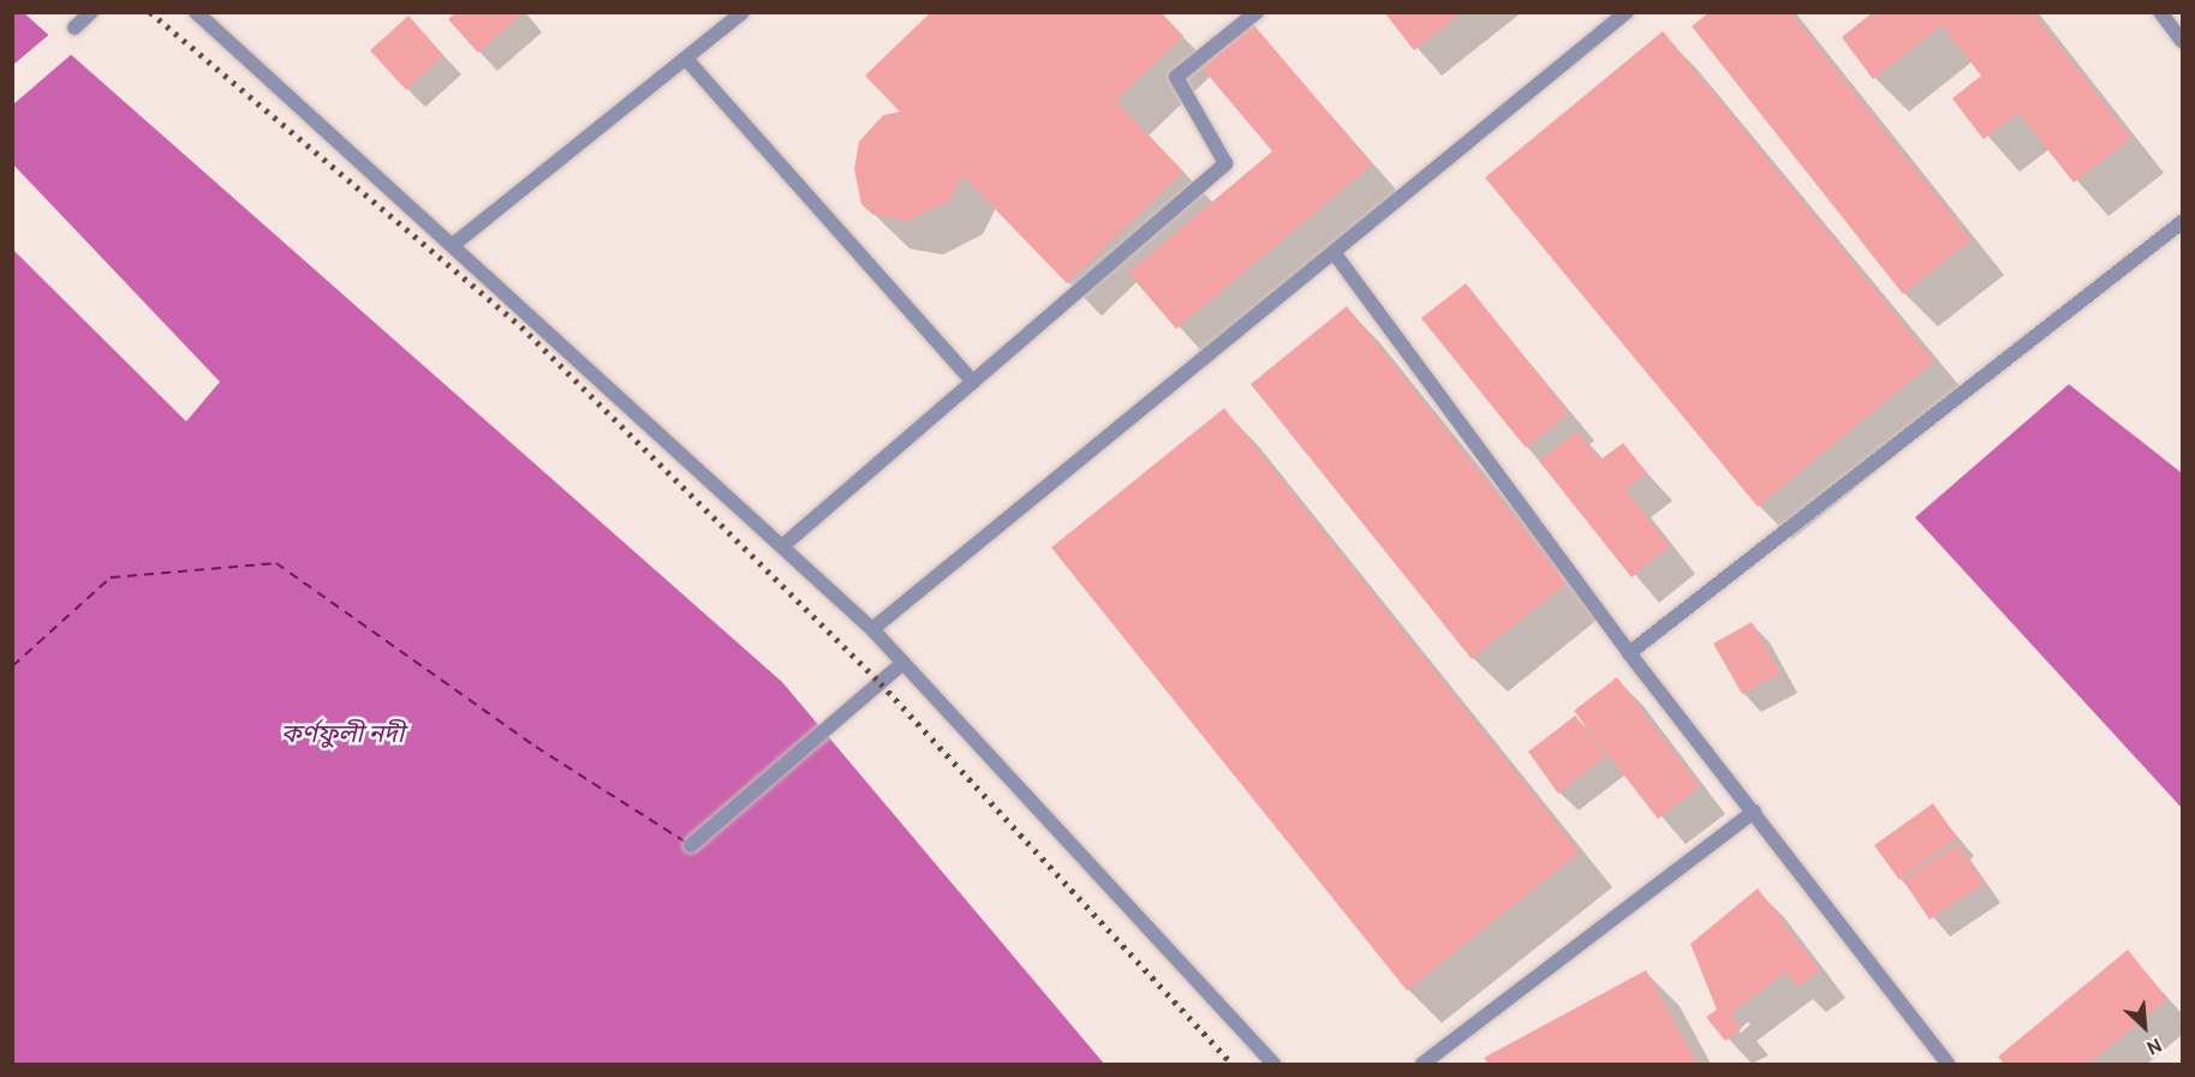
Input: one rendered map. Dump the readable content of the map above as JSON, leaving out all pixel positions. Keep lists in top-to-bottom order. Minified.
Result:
{"water":["কর্ণফুলী নদী"],"north":"bottom right"}
